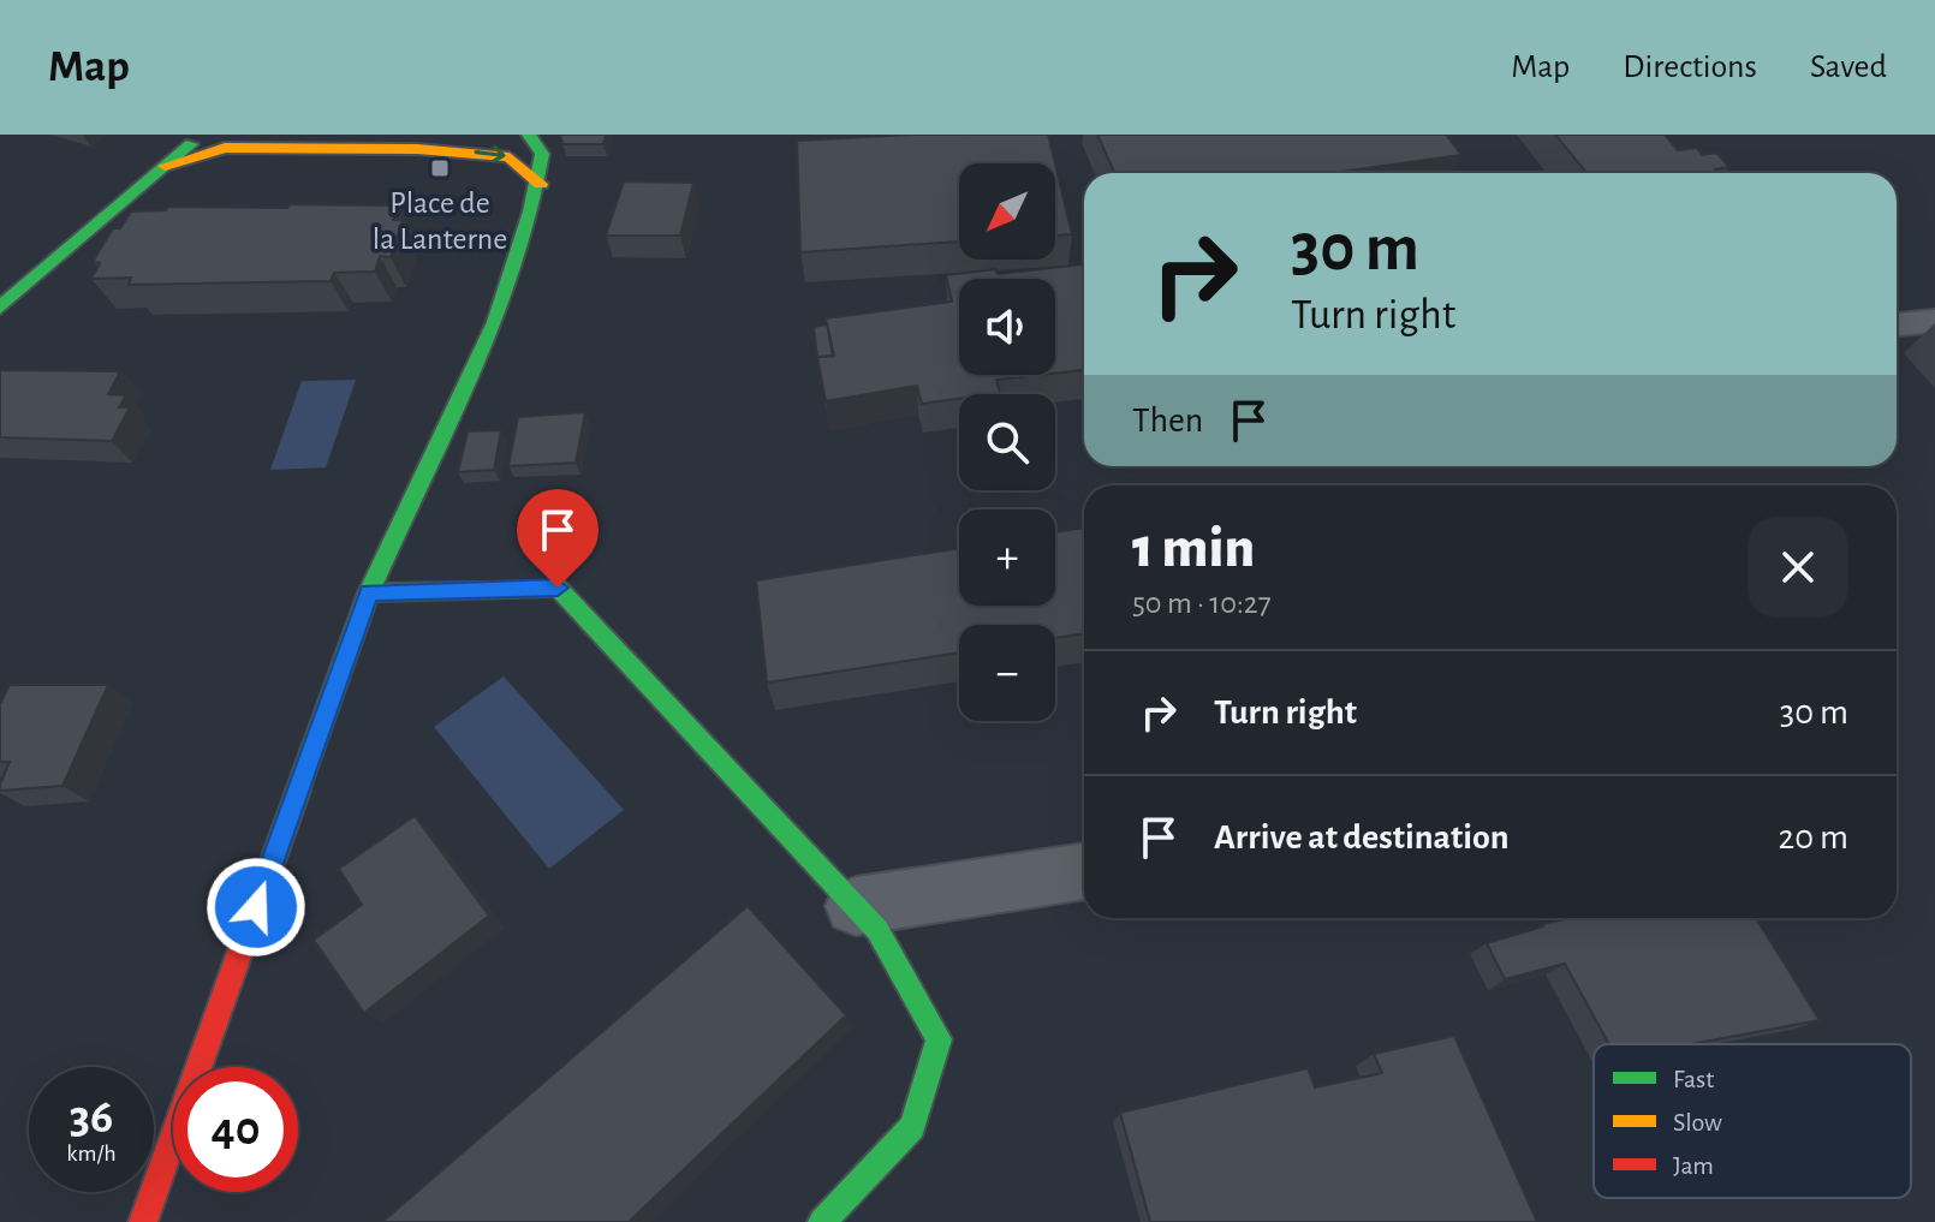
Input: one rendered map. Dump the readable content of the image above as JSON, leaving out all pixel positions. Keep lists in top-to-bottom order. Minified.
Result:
{"places":{"transit":["Place de la Lanterne"]},"legend":["Fast","Slow","Jam"],"north":"bottom left","page":{"header":"Map","nav":["Map","Directions","Saved"],"map_buttons":["+","−"],"turn":["30 m","Turn right"],"then":"Then","heading":["1 min","50 m · 10:27"],"list":[{"name":"Turn right","value":"30 m"},{"name":"Arrive at destination","value":"20 m"}],"speed":"36 km/h","limit":"40"}}
